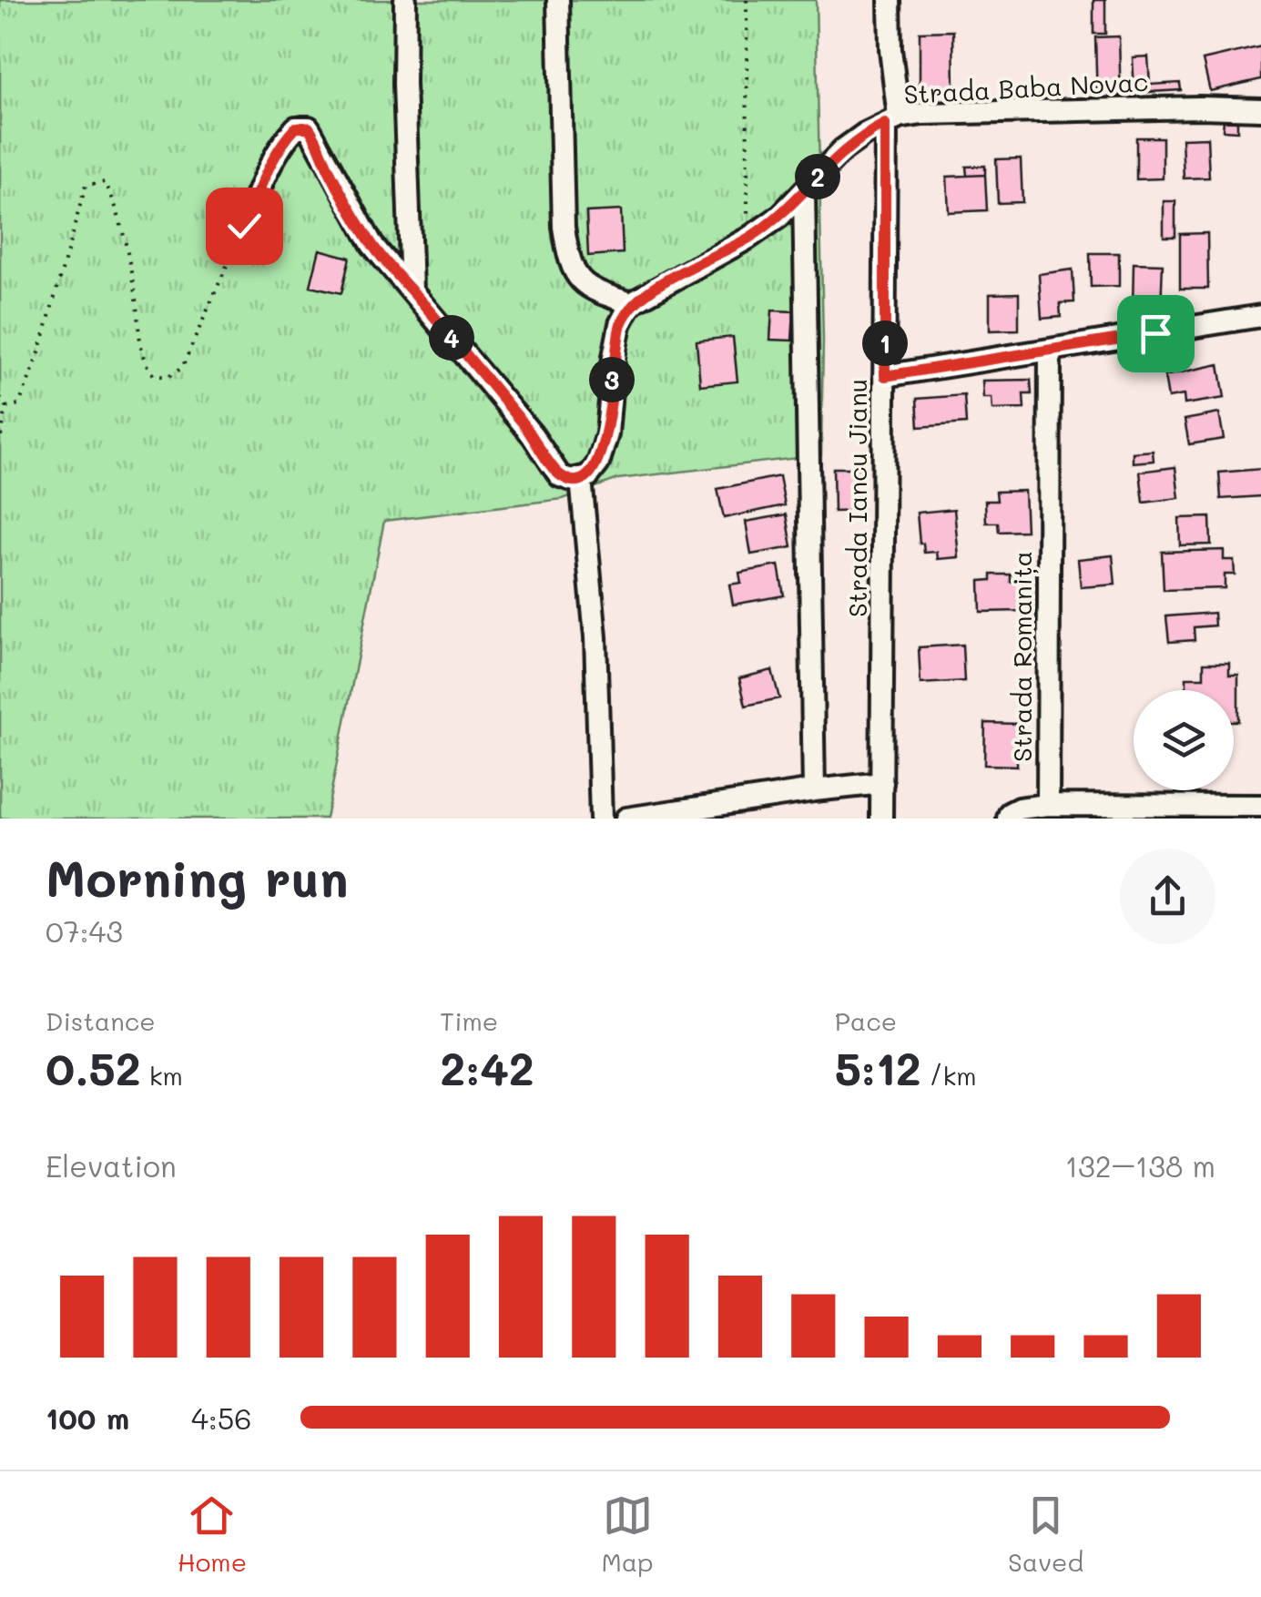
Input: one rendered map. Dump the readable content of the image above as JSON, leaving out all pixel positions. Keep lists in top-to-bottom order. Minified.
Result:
{"streets":{"street":["Strada Baba Novac","Strada Iancu Jianu","Strada Romanița"]},"crossings":[["Strada Baba Novac","Strada Iancu Jianu"]],"page":{"pins":["2","4","1","3"],"heading":["Morning run","07:43"],"stats":[["Distance","0.52 km"],["Time","2:42"],["Pace","5:12 /km"]],"chart":["Elevation","132–138 m"],"list":[{"name":"100 m","note":"4:56"}],"tabs":["Home","Map","Saved"]}}
